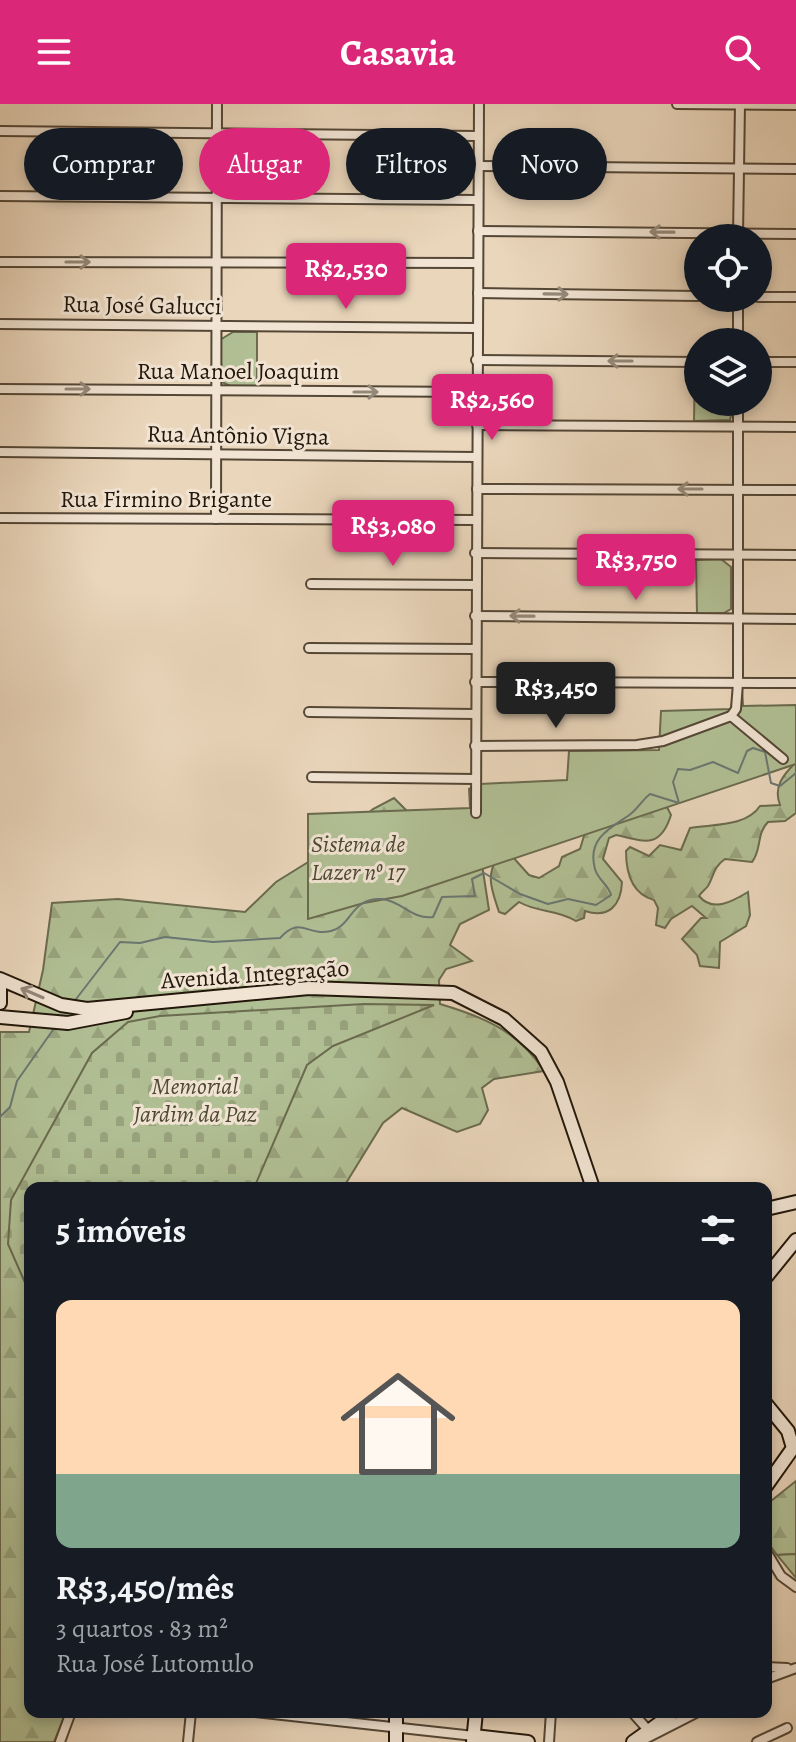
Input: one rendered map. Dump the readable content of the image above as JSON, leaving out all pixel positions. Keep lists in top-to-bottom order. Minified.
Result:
{"streets":{"main road":["Avenida Integração"],"street":["Rua José Galucci","Rua Manoel Joaquim","Rua Antônio Vigna","Rua Firmino Brigante"]},"one_way":["Rua Manoel Joaquim"],"parks":["Sistema de Lazer nº 17","Memorial Jardim da Paz"],"page":{"header":"Casavia","chip":["Comprar","Alugar","Filtros","Novo"],"price":["R$2,530","R$2,560","R$3,080","R$3,750","R$3,450"],"heading":"5 imóveis","list":[{"name":"R$3,450/mês","note":"3 quartos · 83 m² · Rua José Lutomulo"}]}}
